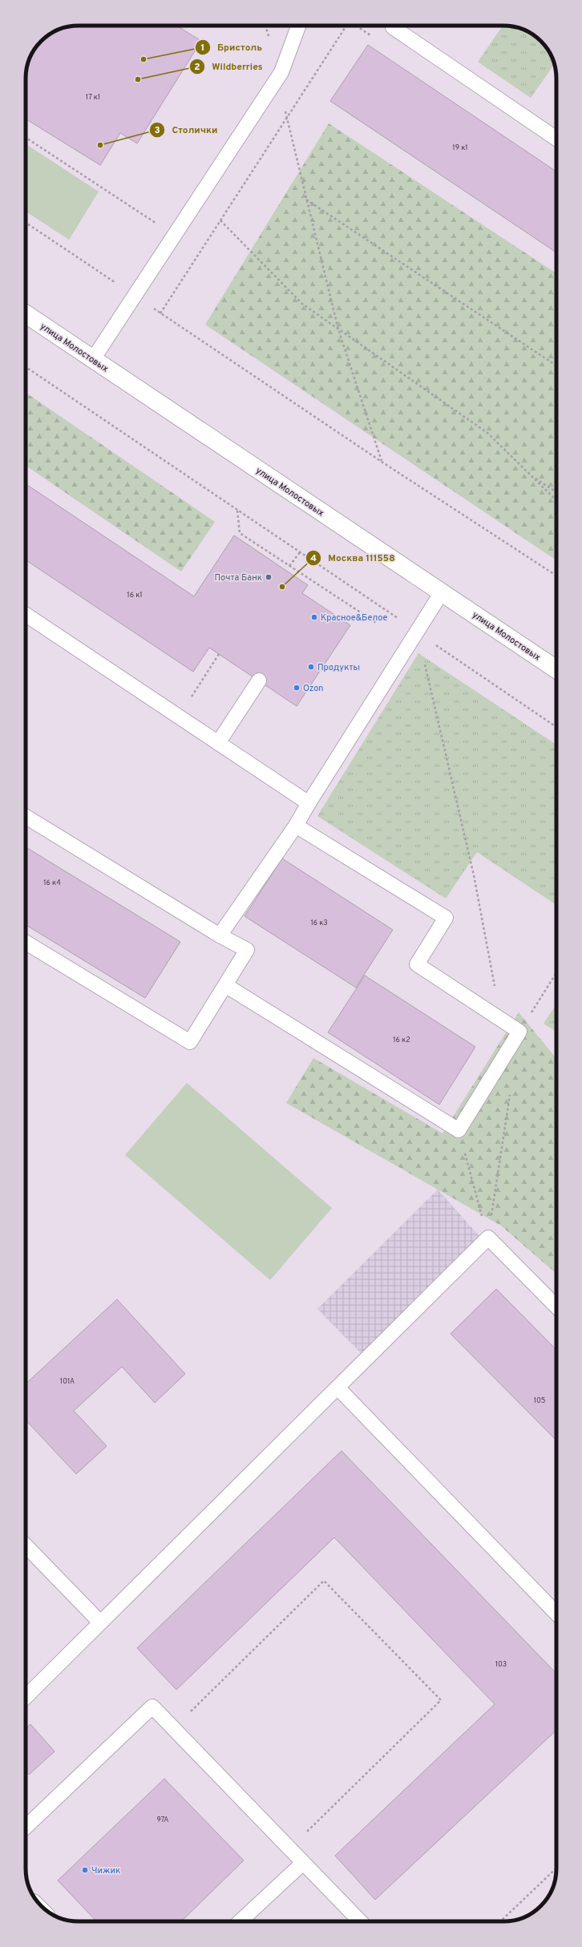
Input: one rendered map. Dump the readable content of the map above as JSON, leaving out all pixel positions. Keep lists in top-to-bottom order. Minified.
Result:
{"streets":{"street":["улица Молостовых"]},"places":["Бристоль","Wildberries","Столички","Почта Банк","Москва 111558","Красное&Белое","Продукты","Ozon","Чижик"],"house_numbers":["17 к1","19 к1","16 к1","16 к4","16 к3","16 к2","101А","105","103","97А"]}
